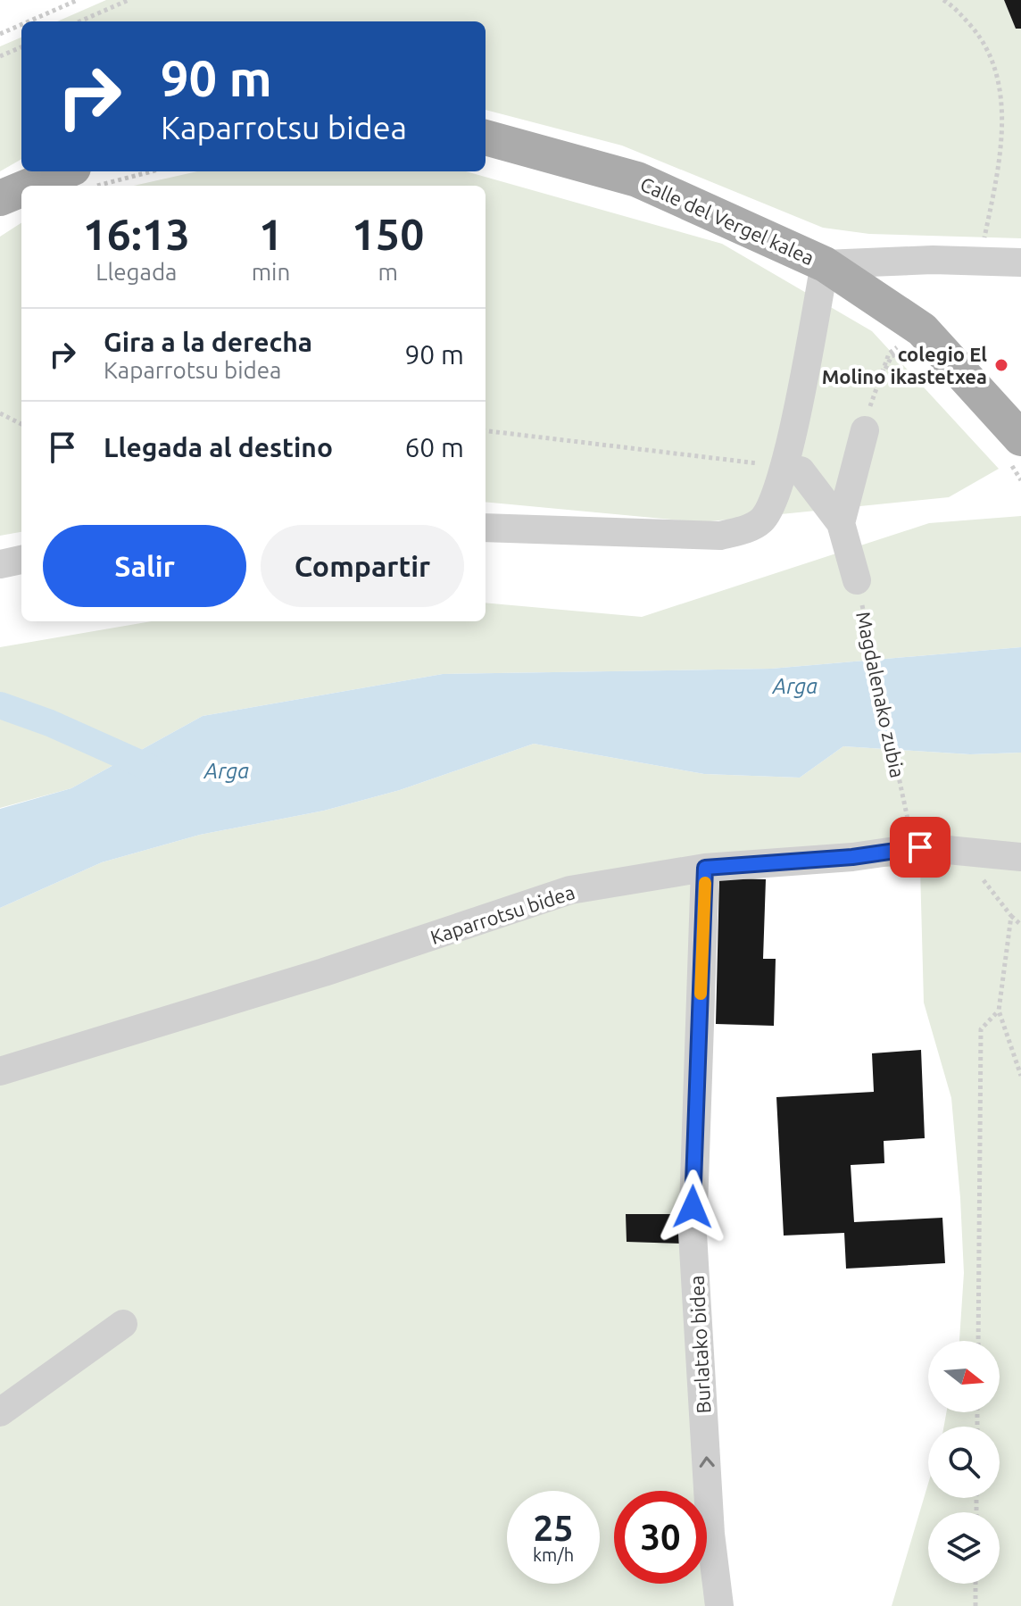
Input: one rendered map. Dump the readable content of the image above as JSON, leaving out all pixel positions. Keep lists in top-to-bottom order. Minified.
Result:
{"streets":{"main road":["Calle del Vergel kalea"],"street":["Kaparrotsu bidea","Burlatako bidea"],"path":["Magdalenako zubia"]},"crossings":[["Kaparrotsu bidea","Burlatako bidea"]],"one_way":["Burlatako bidea"],"water":["Arga"],"places":["colegio El Molino ikastetxea"],"north":"right","page":{"turn":["90 m","Kaparrotsu bidea"],"eta":["16:13","Llegada","1","min","150","m"],"list":[{"name":"Gira a la derecha","note":"Kaparrotsu bidea","value":"90 m"},{"name":"Llegada al destino","value":"60 m"}],"buttons":["Salir","Compartir"],"speed":"25 km/h","limit":"30"}}
